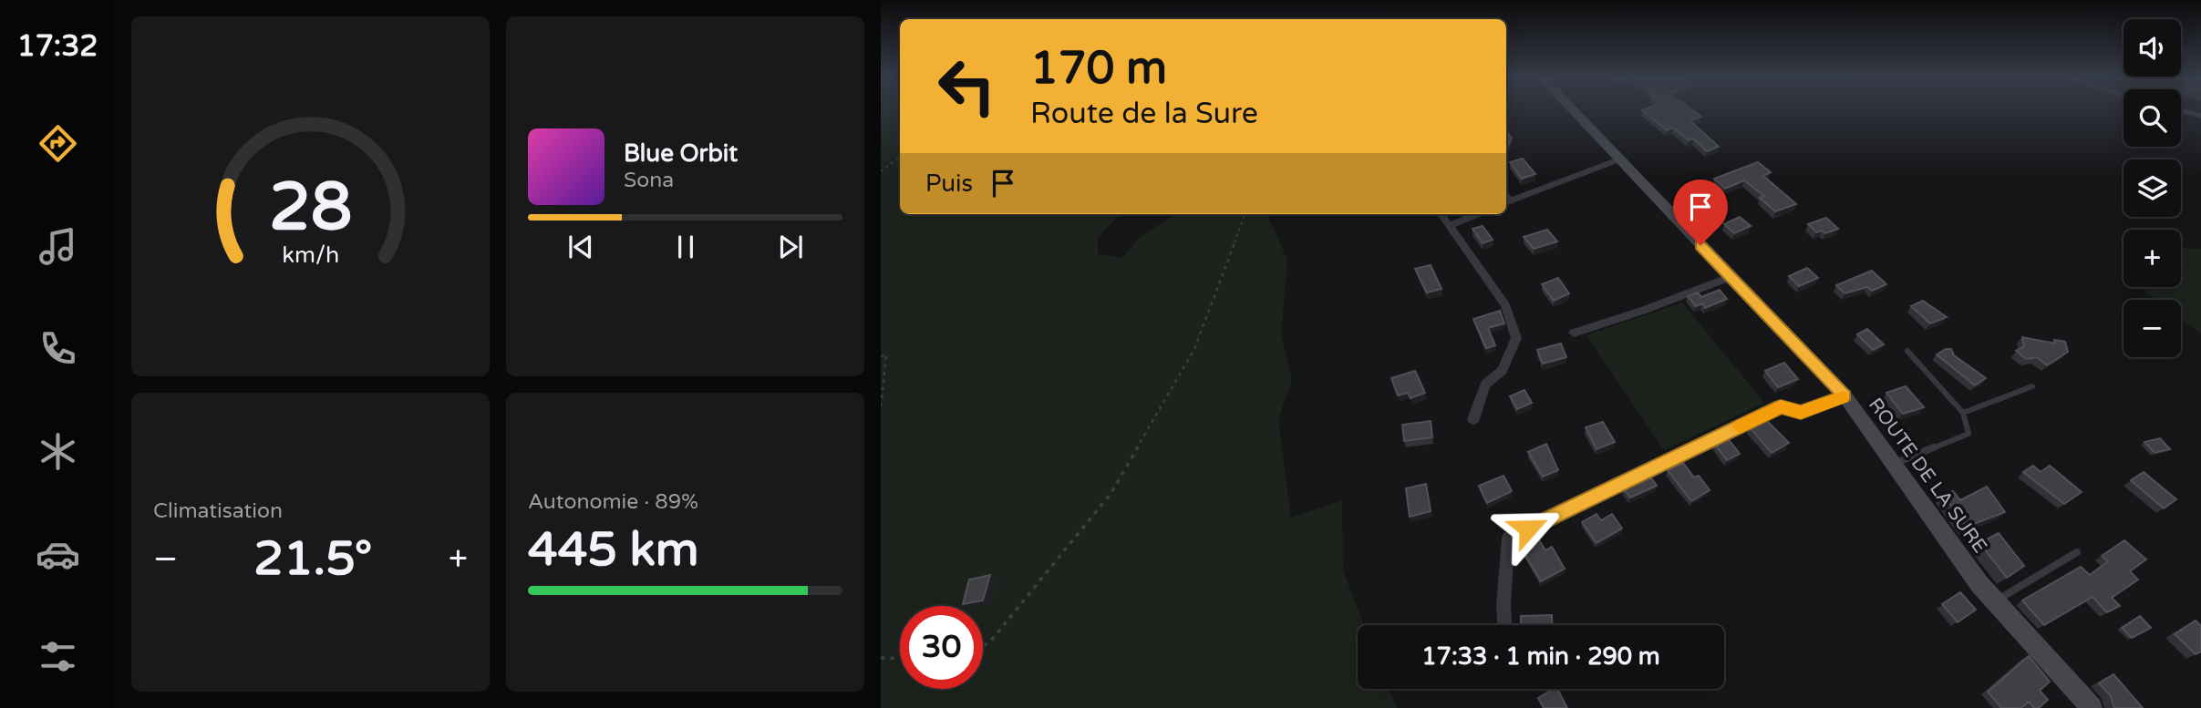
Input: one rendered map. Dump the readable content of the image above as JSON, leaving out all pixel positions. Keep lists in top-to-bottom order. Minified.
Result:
{"streets":{"main road":["ROUTE DE LA SURE"]},"page":{"tabs":"17:32","map_buttons":["+","−"],"turn":["170 m","Route de la Sure"],"song":["Blue Orbit","Sona"],"then":"Puis","tile":["Climatisation",["Autonomie · 89%","445 km"]],"heat":["−","21.5°","+"],"limit":"30","trip":"17:33 · 1 min · 290 m","gauge":["28","km/h"]}}
